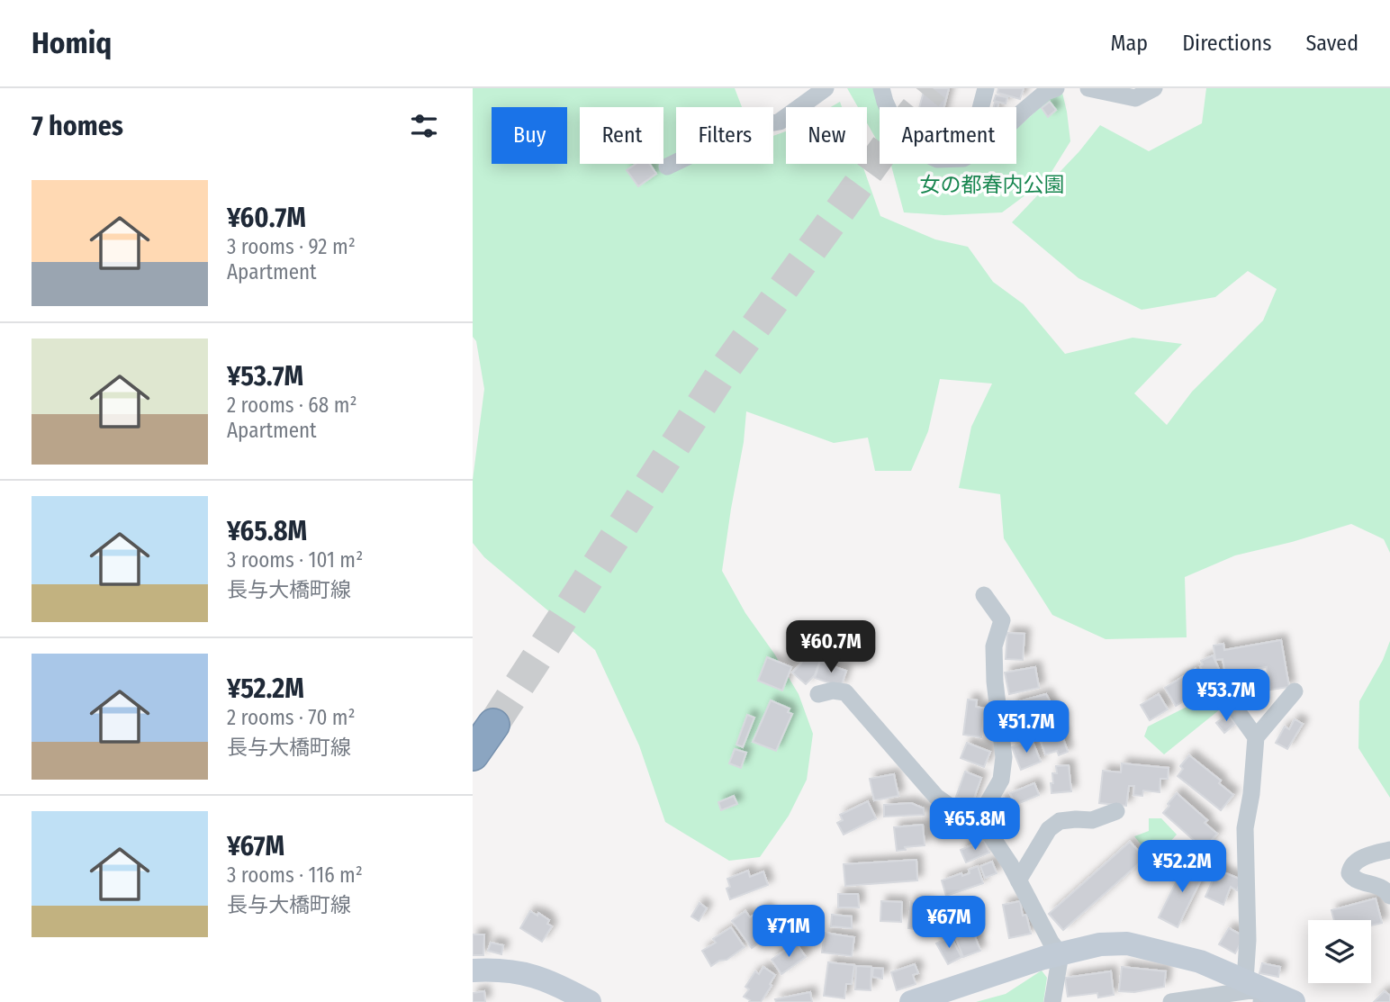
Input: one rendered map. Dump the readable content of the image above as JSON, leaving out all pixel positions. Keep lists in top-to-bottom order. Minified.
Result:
{"parks":["女の都春内公園"],"page":{"header":"Homiq","nav":["Map","Directions","Saved"],"heading":"7 homes","chip":["Buy","Rent","Filters","New","Apartment"],"list":[{"name":"¥60.7M","note":"3 rooms · 92 m² · Apartment"},{"name":"¥53.7M","note":"2 rooms · 68 m² · Apartment"},{"name":"¥65.8M","note":"3 rooms · 101 m² · 長与大橋町線"},{"name":"¥52.2M","note":"2 rooms · 70 m² · 長与大橋町線"},{"name":"¥67M","note":"3 rooms · 116 m² · 長与大橋町線"}],"price":["¥60.7M","¥53.7M","¥51.7M","¥65.8M","¥52.2M","¥67M","¥71M"]}}
